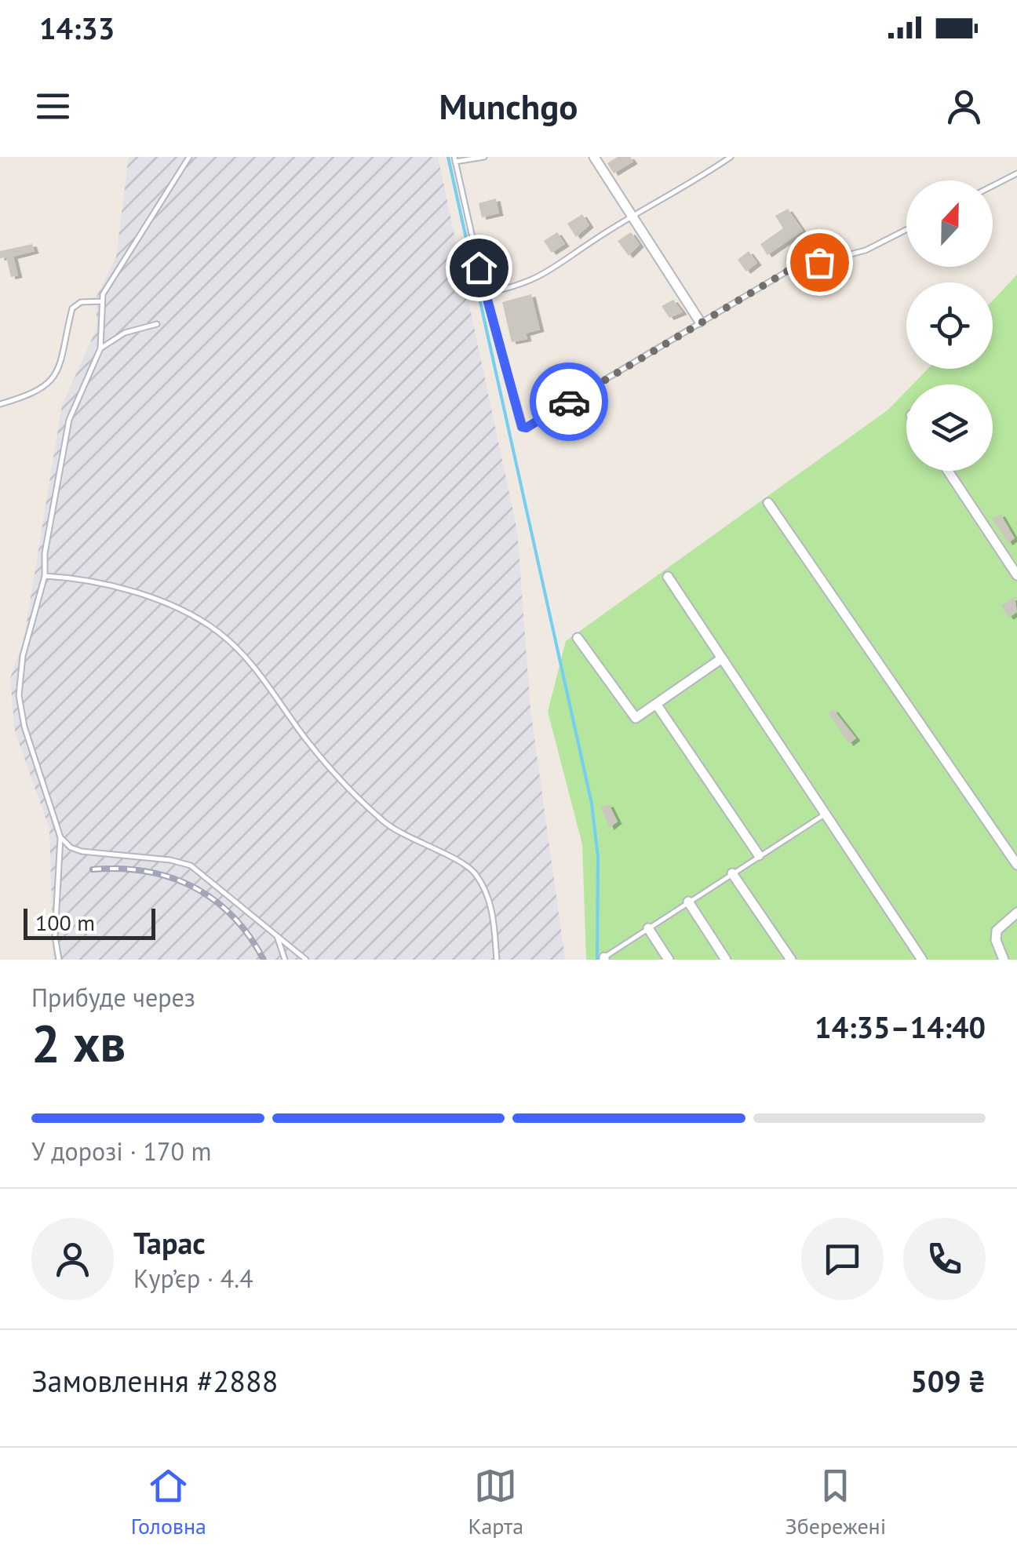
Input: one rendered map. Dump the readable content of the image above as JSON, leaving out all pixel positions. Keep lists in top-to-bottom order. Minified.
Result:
{"scale_bar":"100 m","north":"top","page":{"status":"14:33","header":"Munchgo","scale":"100 m","heading":["2 хв","Прибуде через","14:35–14:40"],"panel":["Тарас","Кур’єр · 4.4","Замовлення #2888","509 ₴"],"bar":"У дорозі · 170 m","tabs":["Головна","Карта","Збережені"]}}
